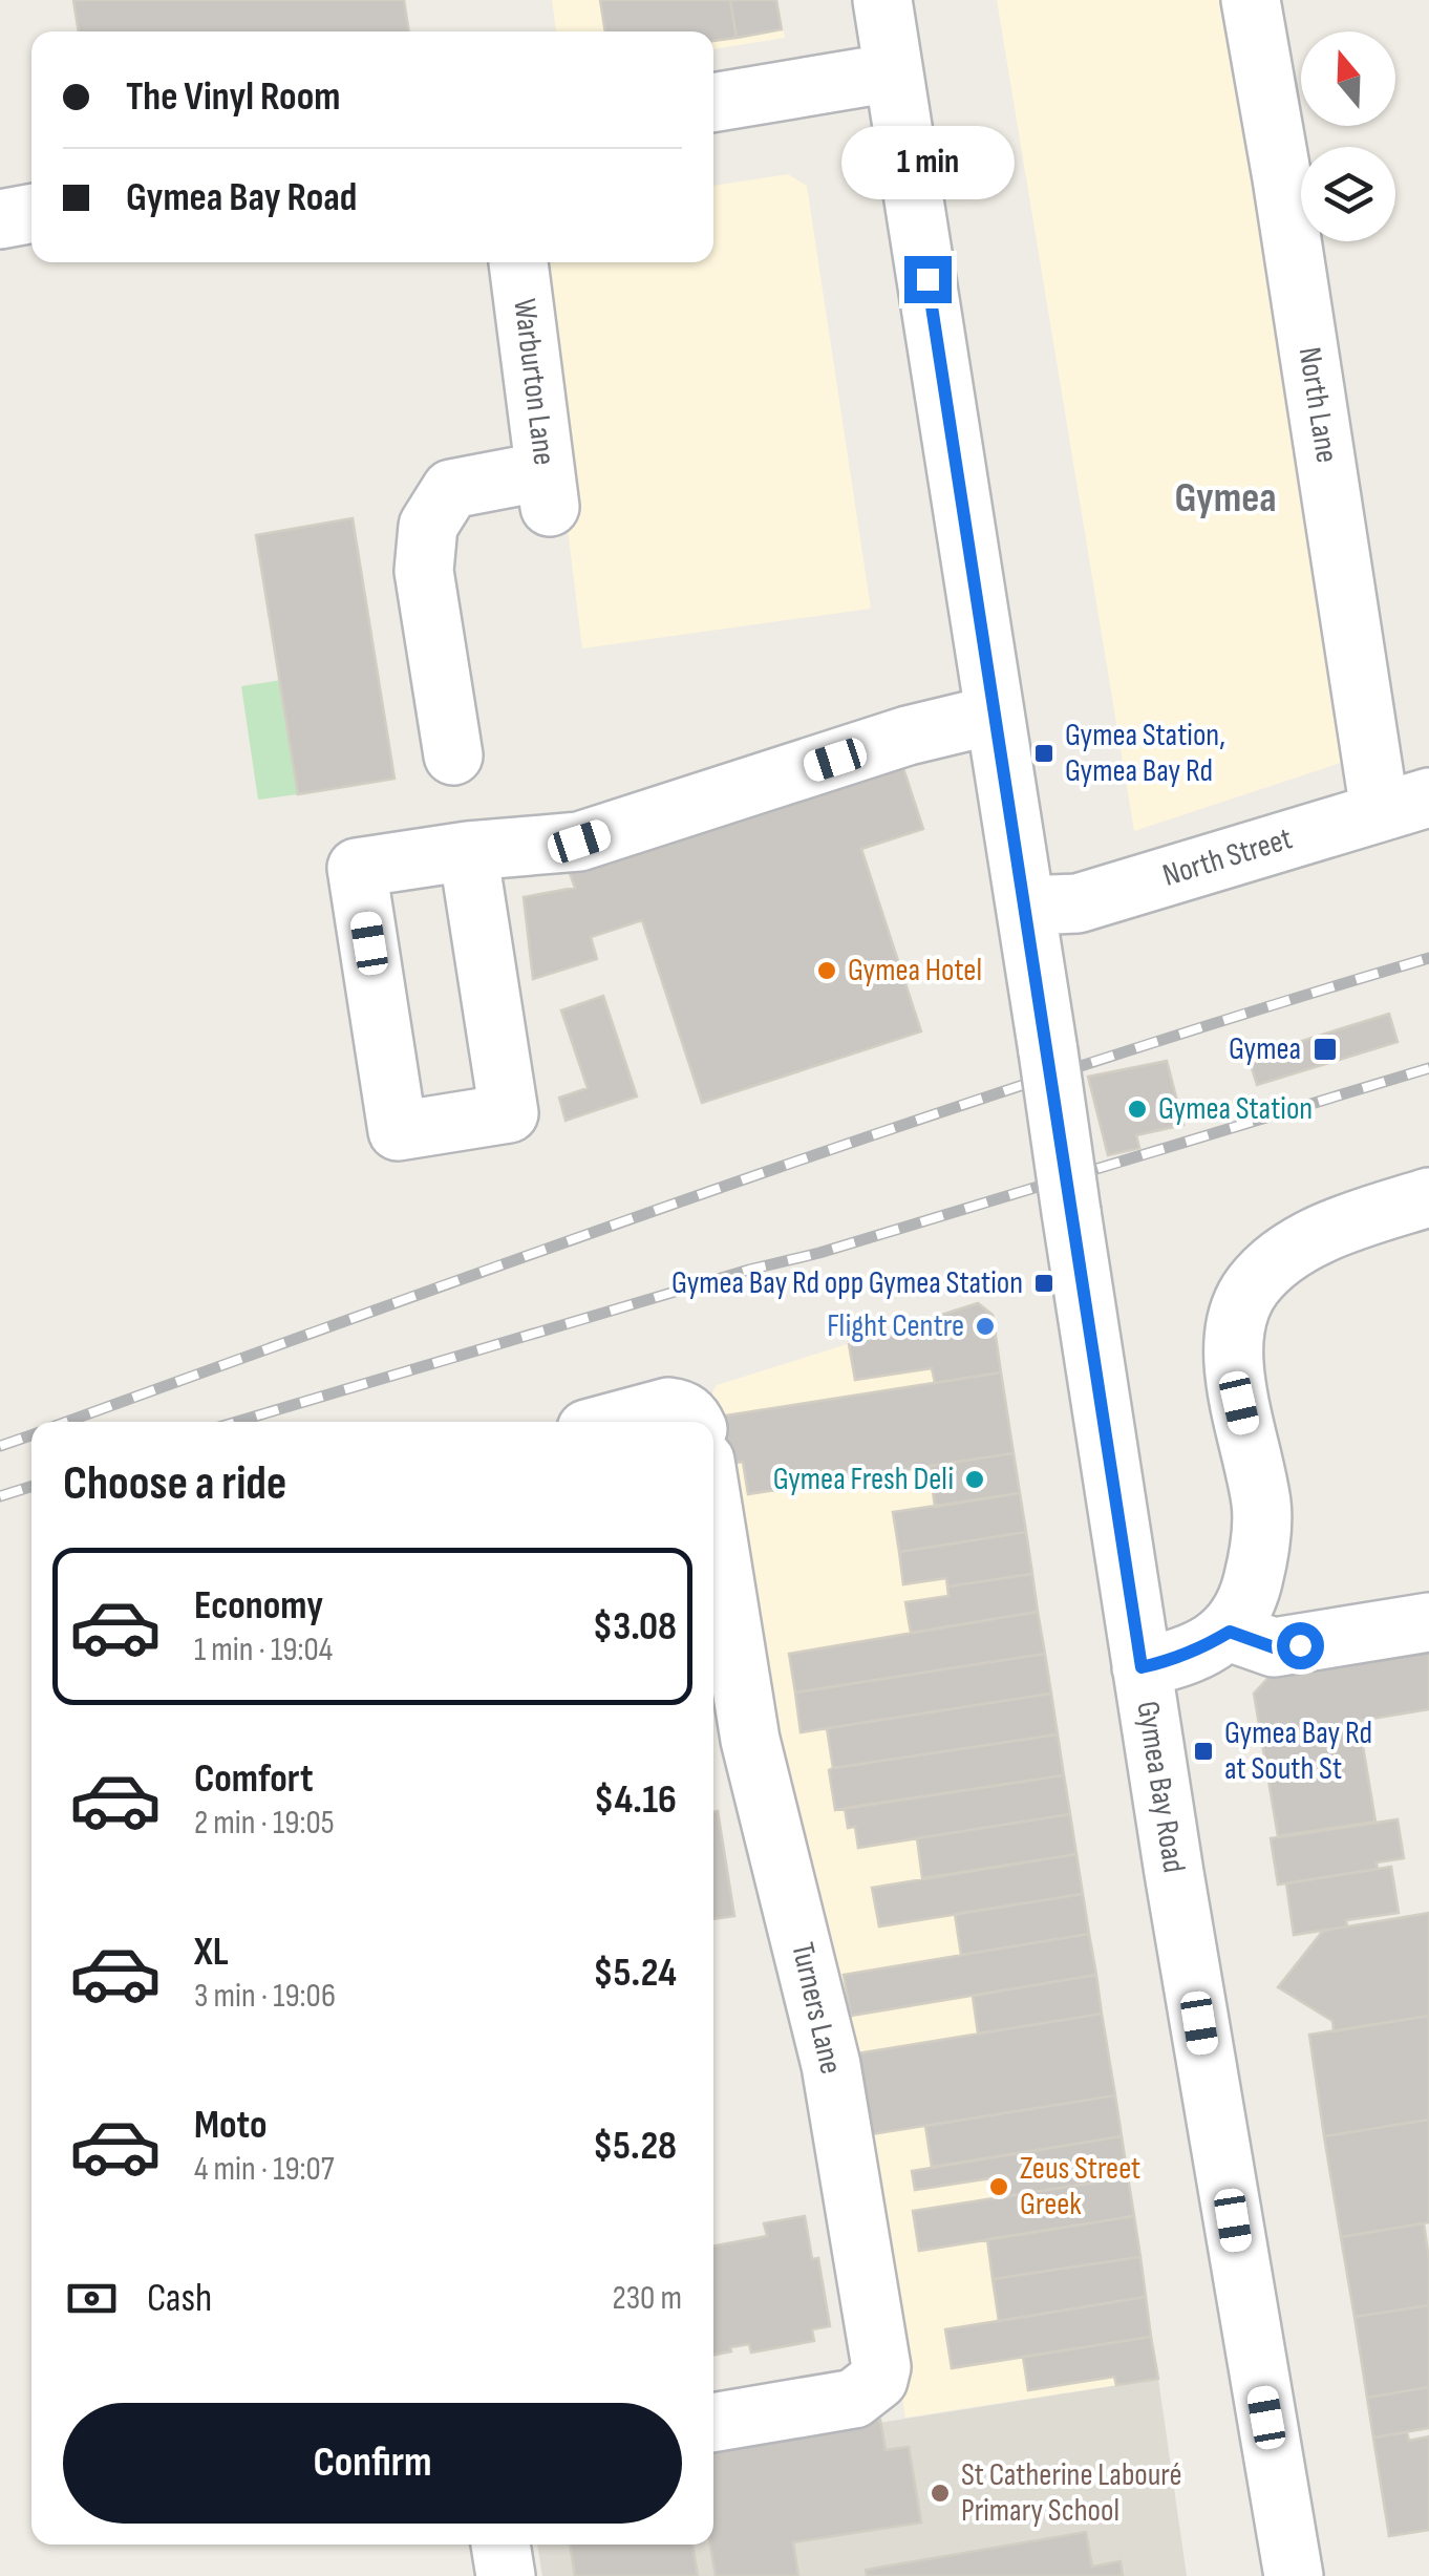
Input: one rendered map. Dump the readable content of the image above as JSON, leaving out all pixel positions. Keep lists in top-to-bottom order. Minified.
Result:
{"streets":{"street":["Warburton Lane","North Lane","North Street","Gymea Bay Road","Turners Lane"]},"crossings":[["North Lane","North Street"],["North Street","Gymea Bay Road"]],"districts":["Gymea"],"places":{"transit":["Gymea Station, Gymea Bay Rd","Gymea","Gymea Bay Rd opp Gymea Station","Gymea Bay Rd at South St"],"other":["Gymea Hotel","Gymea Station","Flight Centre","Gymea Fresh Deli","Zeus Street Greek","St Catherine Labouré Primary School"]},"north":"top","page":{"banner":["The Vinyl Room","Gymea Bay Road"],"bubble":"1 min","heading":"Choose a ride","list":[{"name":"Economy","note":"1 min · 19:04","value":"$3.08"},{"name":"Comfort","note":"2 min · 19:05","value":"$4.16"},{"name":"XL","note":"3 min · 19:06","value":"$5.24"},{"name":"Moto","note":"4 min · 19:07","value":"$5.28"}],"pay":["Cash","230 m"],"buttons":"Confirm"}}
